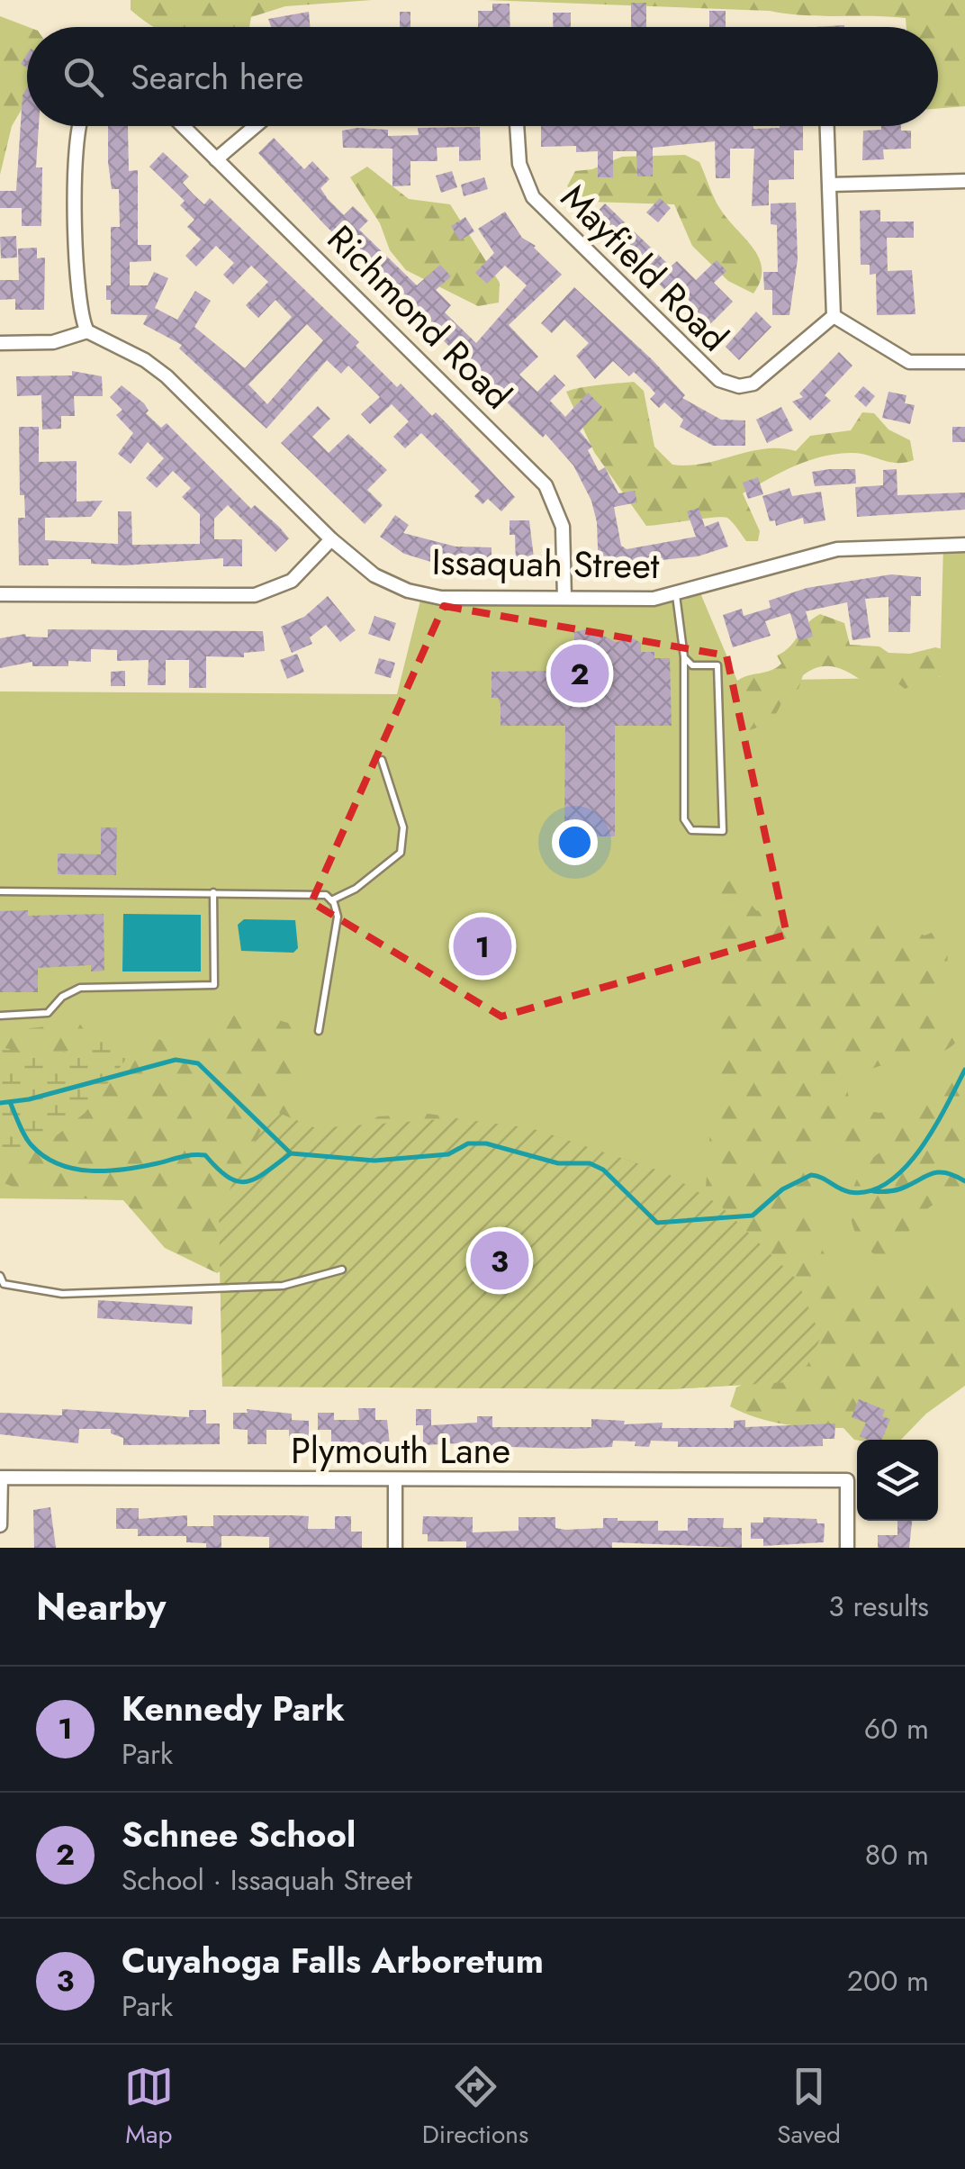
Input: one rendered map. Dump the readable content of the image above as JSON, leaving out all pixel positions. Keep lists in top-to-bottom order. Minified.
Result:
{"streets":{"street":["Mayfield Road","Richmond Road","Issaquah Street","Plymouth Lane"]},"crossings":[["Richmond Road","Issaquah Street"]],"page":{"search":"Search here","pins":["2","1","3"],"heading":["Nearby","3 results"],"list":[{"mark":"1","name":"Kennedy Park","note":"Park","value":"60 m"},{"mark":"2","name":"Schnee School","note":"School · Issaquah Street","value":"80 m"},{"mark":"3","name":"Cuyahoga Falls Arboretum","note":"Park","value":"200 m"}],"nav":["Map","Directions","Saved"]}}
